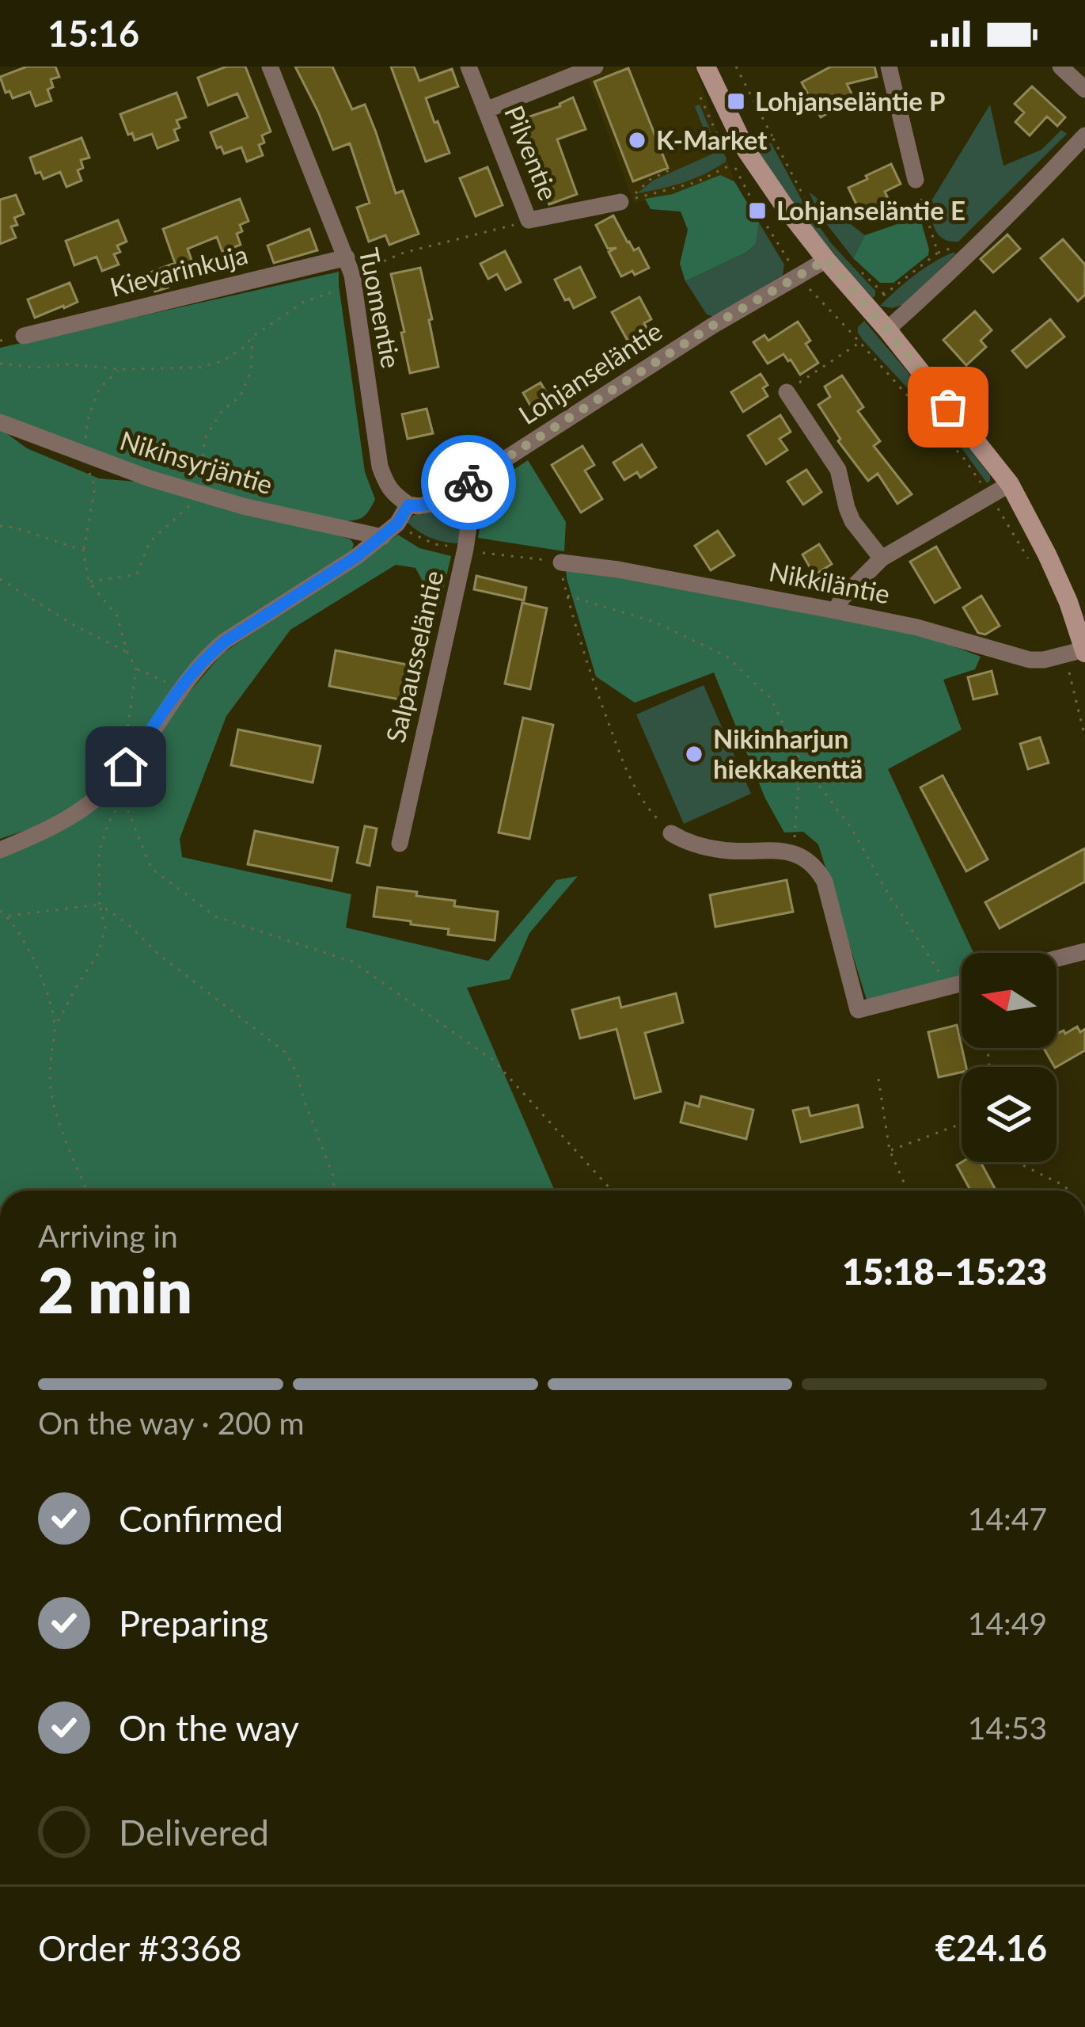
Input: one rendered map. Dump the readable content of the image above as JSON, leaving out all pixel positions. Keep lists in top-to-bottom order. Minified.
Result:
{"streets":{"street":["Pilventie","Kievarinkuja","Tuomentie","Lohjanseläntie","Nikinsyrjäntie","Nikkiläntie","Salpausseläntie"]},"crossings":[["Kievarinkuja","Tuomentie"],["Tuomentie","Lohjanseläntie"],["Lohjanseläntie","Salpausseläntie"]],"places":{"transit":["Lohjanseläntie P","Lohjanseläntie E"],"other":["K-Market","Nikinharjun hiekkakenttä"]},"north":"left","page":{"status":"15:16","heading":["2 min","Arriving in","15:18–15:23"],"panel":["Order #3368","€24.16"],"bar":"On the way · 200 m","list":[["Confirmed","14:47"],["Preparing","14:49"],["On the way","14:53"],"Delivered"]}}
